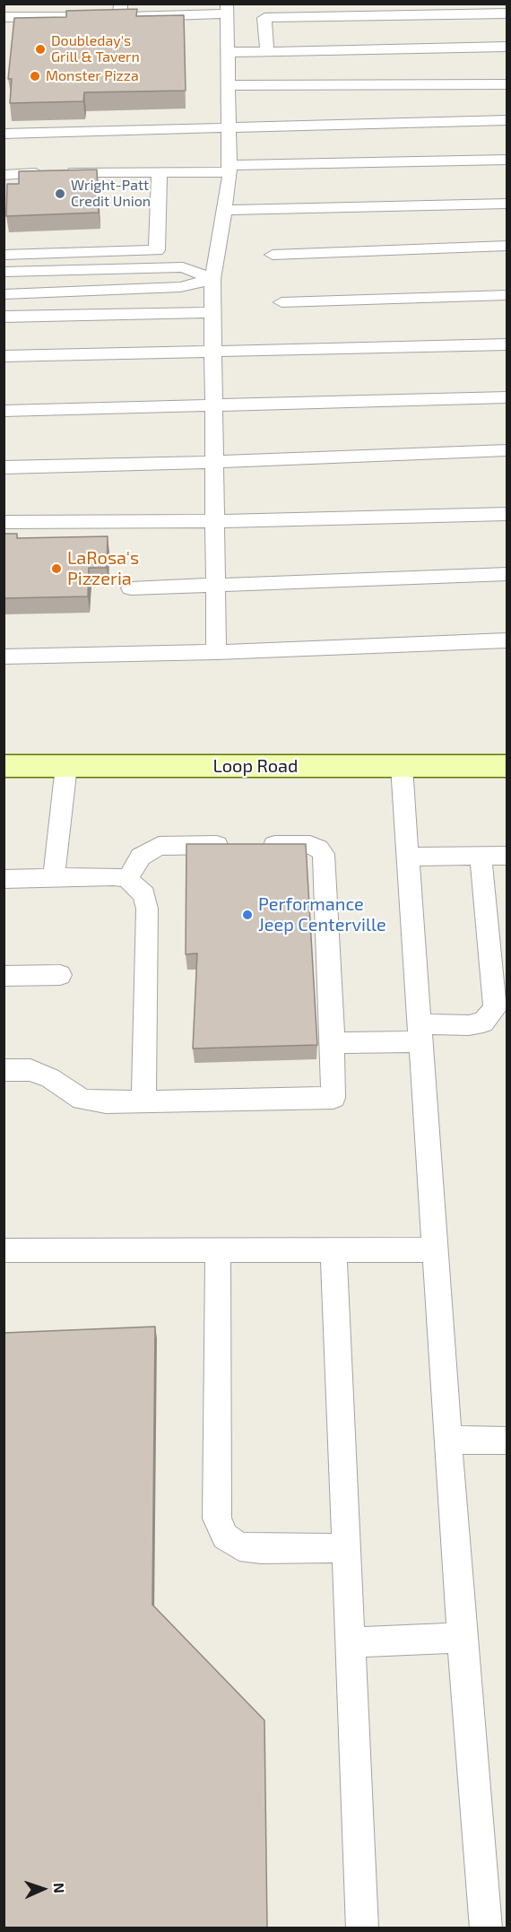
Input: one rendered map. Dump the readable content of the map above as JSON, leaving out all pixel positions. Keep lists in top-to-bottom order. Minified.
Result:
{"streets":{"street":["Loop Road"]},"places":["Doubleday's Grill & Tavern","Monster Pizza","Wright-Patt Credit Union","LaRosa's Pizzeria","Performance Jeep Centerville"],"north":"right"}
